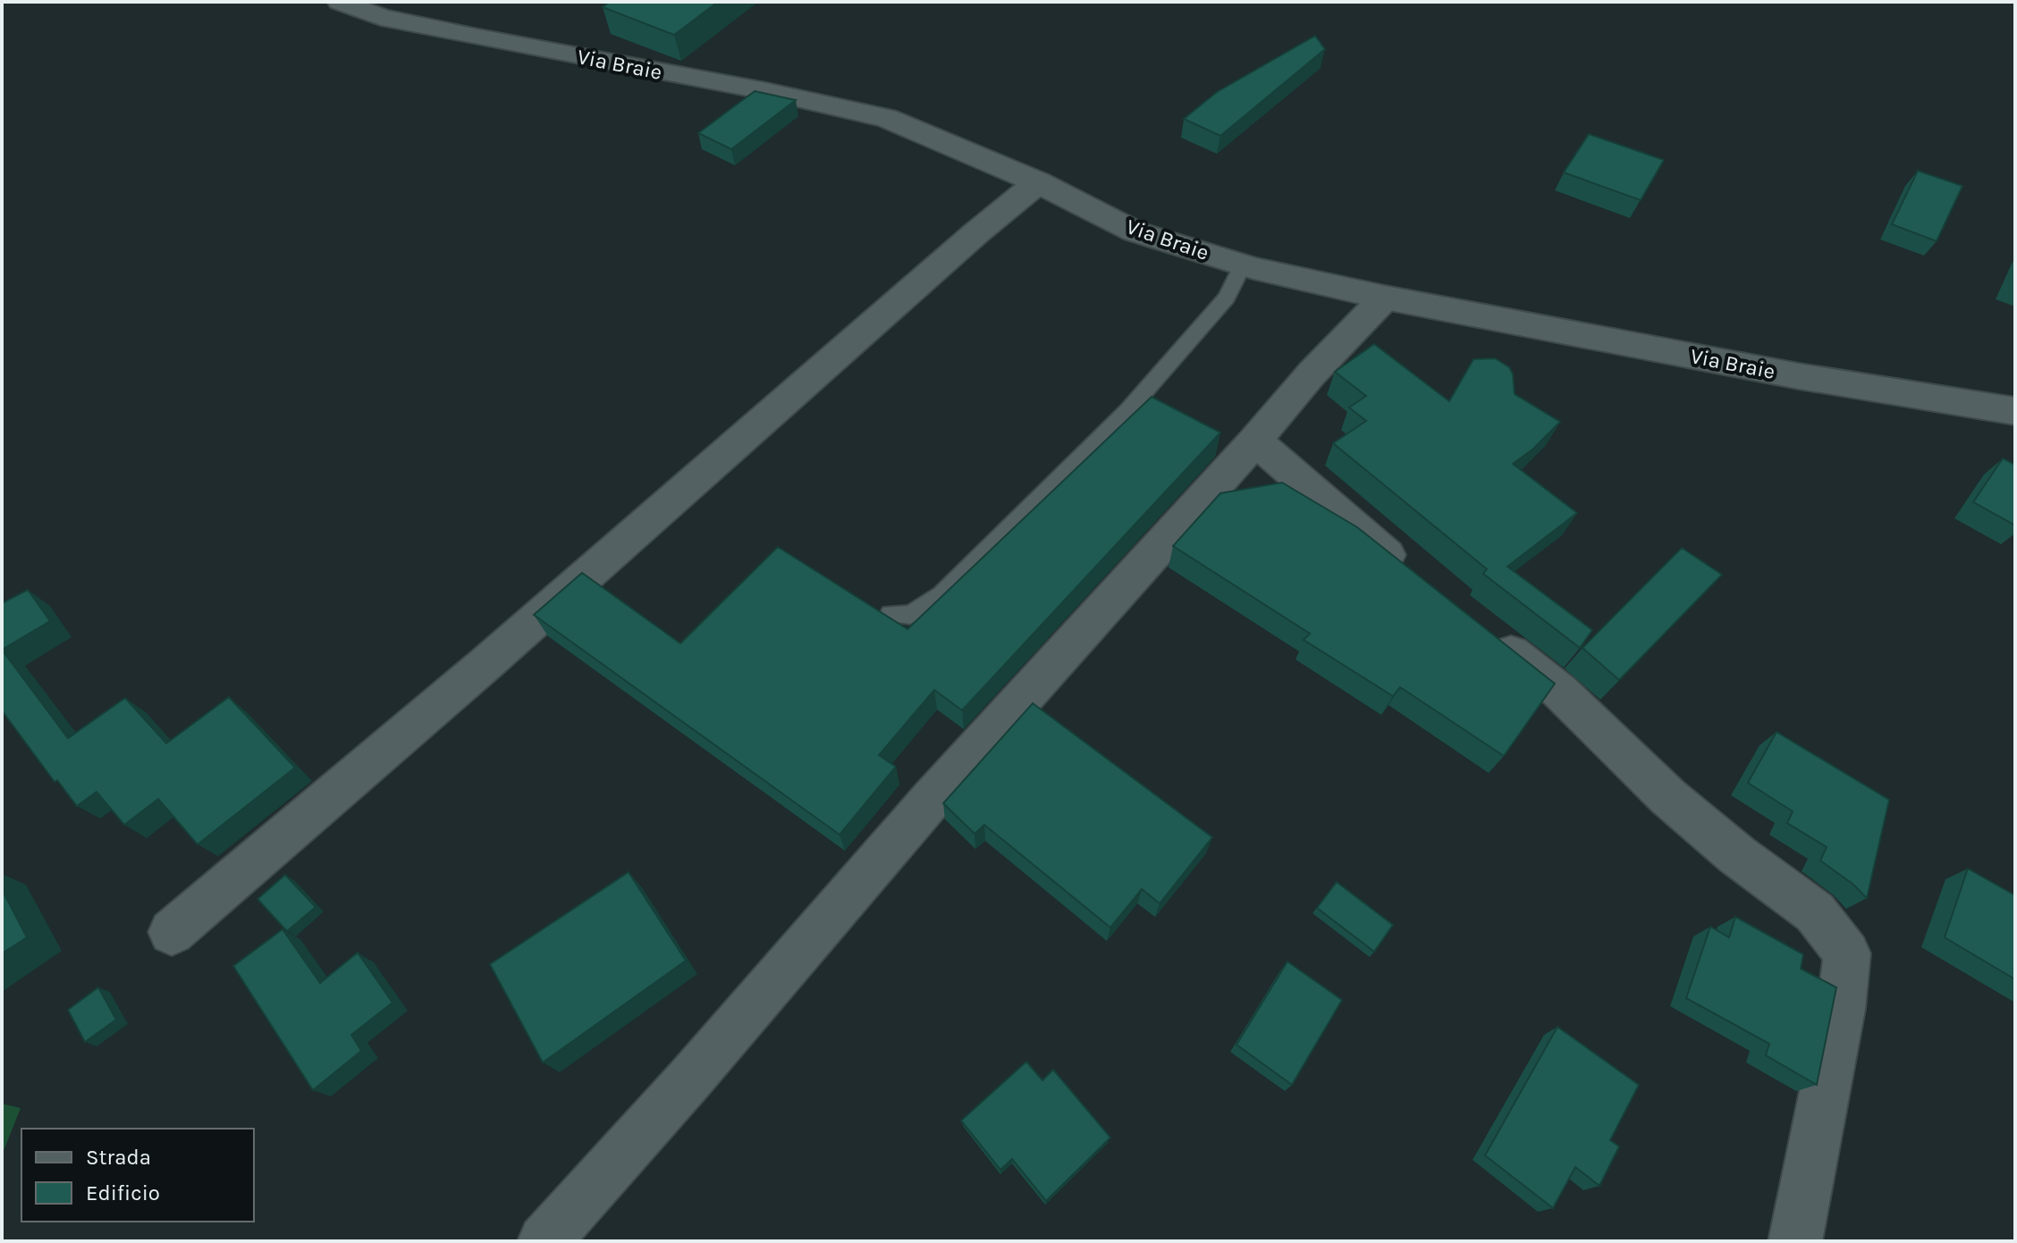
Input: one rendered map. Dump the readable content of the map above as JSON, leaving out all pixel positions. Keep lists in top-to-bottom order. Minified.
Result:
{"streets":{"street":["Via Braie"]},"legend":["Strada","Edificio"]}
